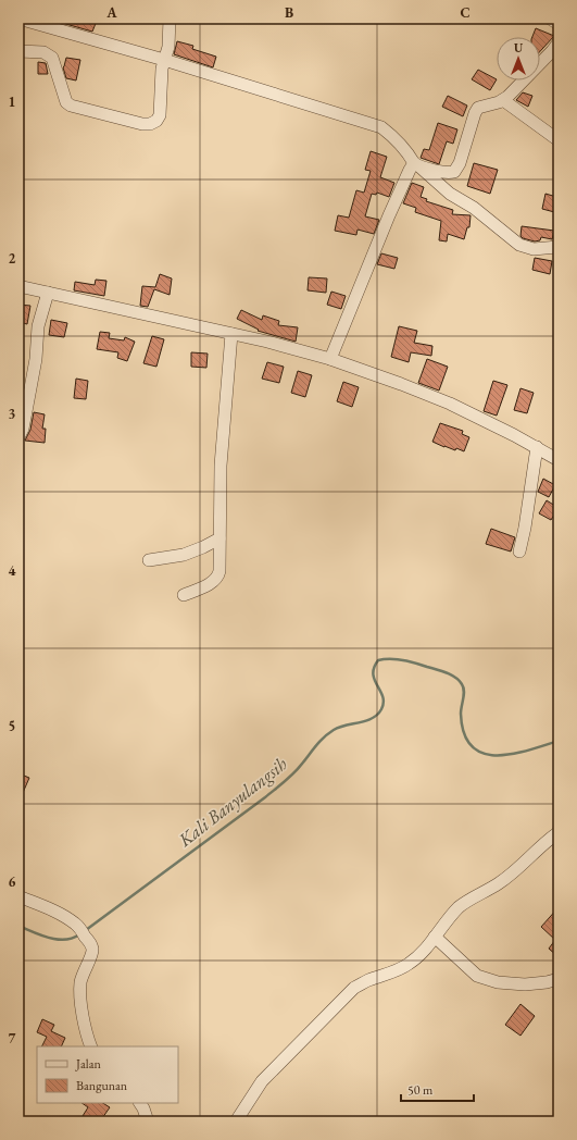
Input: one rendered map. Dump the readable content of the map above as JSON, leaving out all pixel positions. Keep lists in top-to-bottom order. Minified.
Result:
{"water":["Kali Banyulangsih"],"legend":["Jalan","Bangunan"],"scale_bar":"50 m","north":"top","grid":{"columns":["A","B","C"],"rows":["1","2","3","4","5","6","7"]}}
